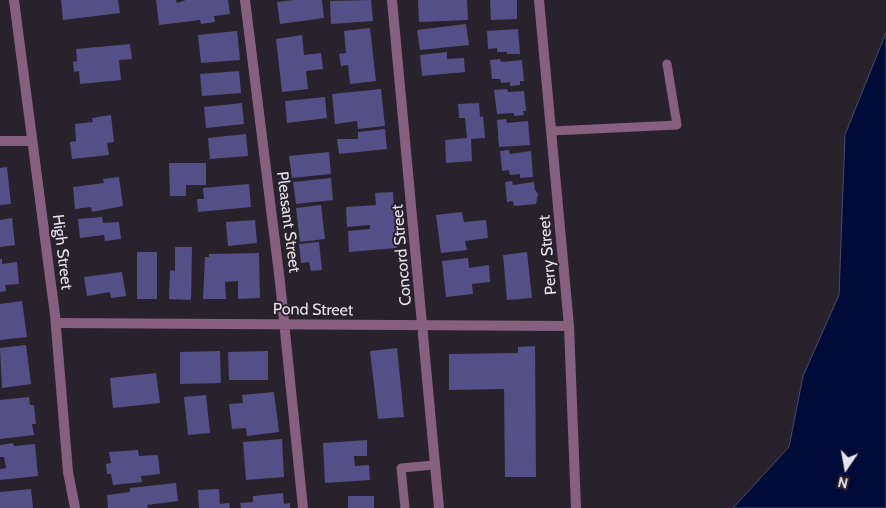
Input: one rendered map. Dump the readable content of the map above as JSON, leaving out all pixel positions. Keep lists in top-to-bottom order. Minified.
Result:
{"streets":{"street":["Pleasant Street","High Street","Concord Street","Perry Street","Pond Street"]},"crossings":[["Pleasant Street","Pond Street"],["High Street","Pond Street"],["Concord Street","Pond Street"],["Perry Street","Pond Street"]],"north":"bottom"}
